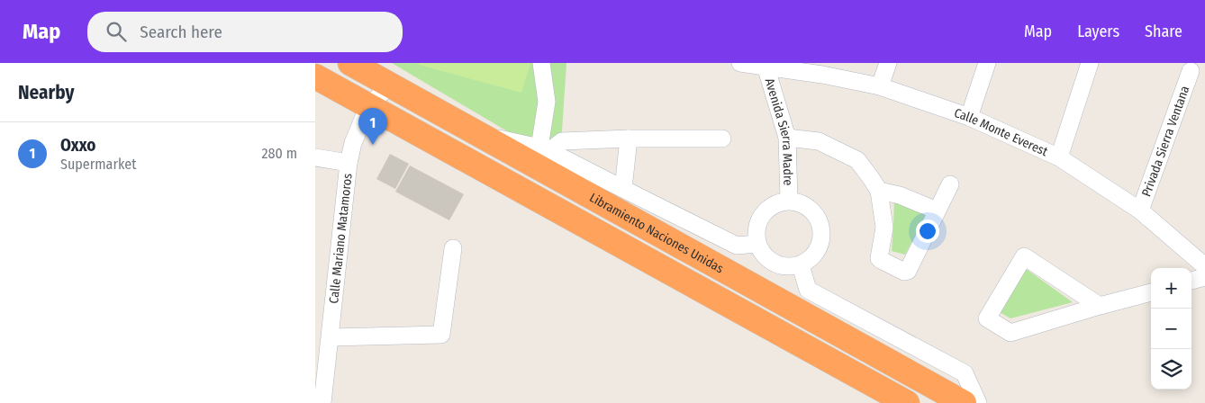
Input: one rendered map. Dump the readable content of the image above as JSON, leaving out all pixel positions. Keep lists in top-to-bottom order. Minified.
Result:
{"streets":{"highway":["Libramiento Naciones Unidas"],"street":["Avenida Sierra Madre","Calle Monte Everest","Privada Sierra Ventana","Calle Mariano Matamoros"]},"crossings":[["Avenida Sierra Madre","Calle Monte Everest"],["Calle Monte Everest","Privada Sierra Ventana"],["Libramiento Naciones Unidas","Calle Mariano Matamoros"]],"page":{"header":"Map","search":"Search here","nav":["Map","Layers","Share"],"heading":"Nearby","pins":"1","list":[{"mark":"1","name":"Oxxo","note":"Supermarket","value":"280 m"}],"map_buttons":["+","−"]}}
